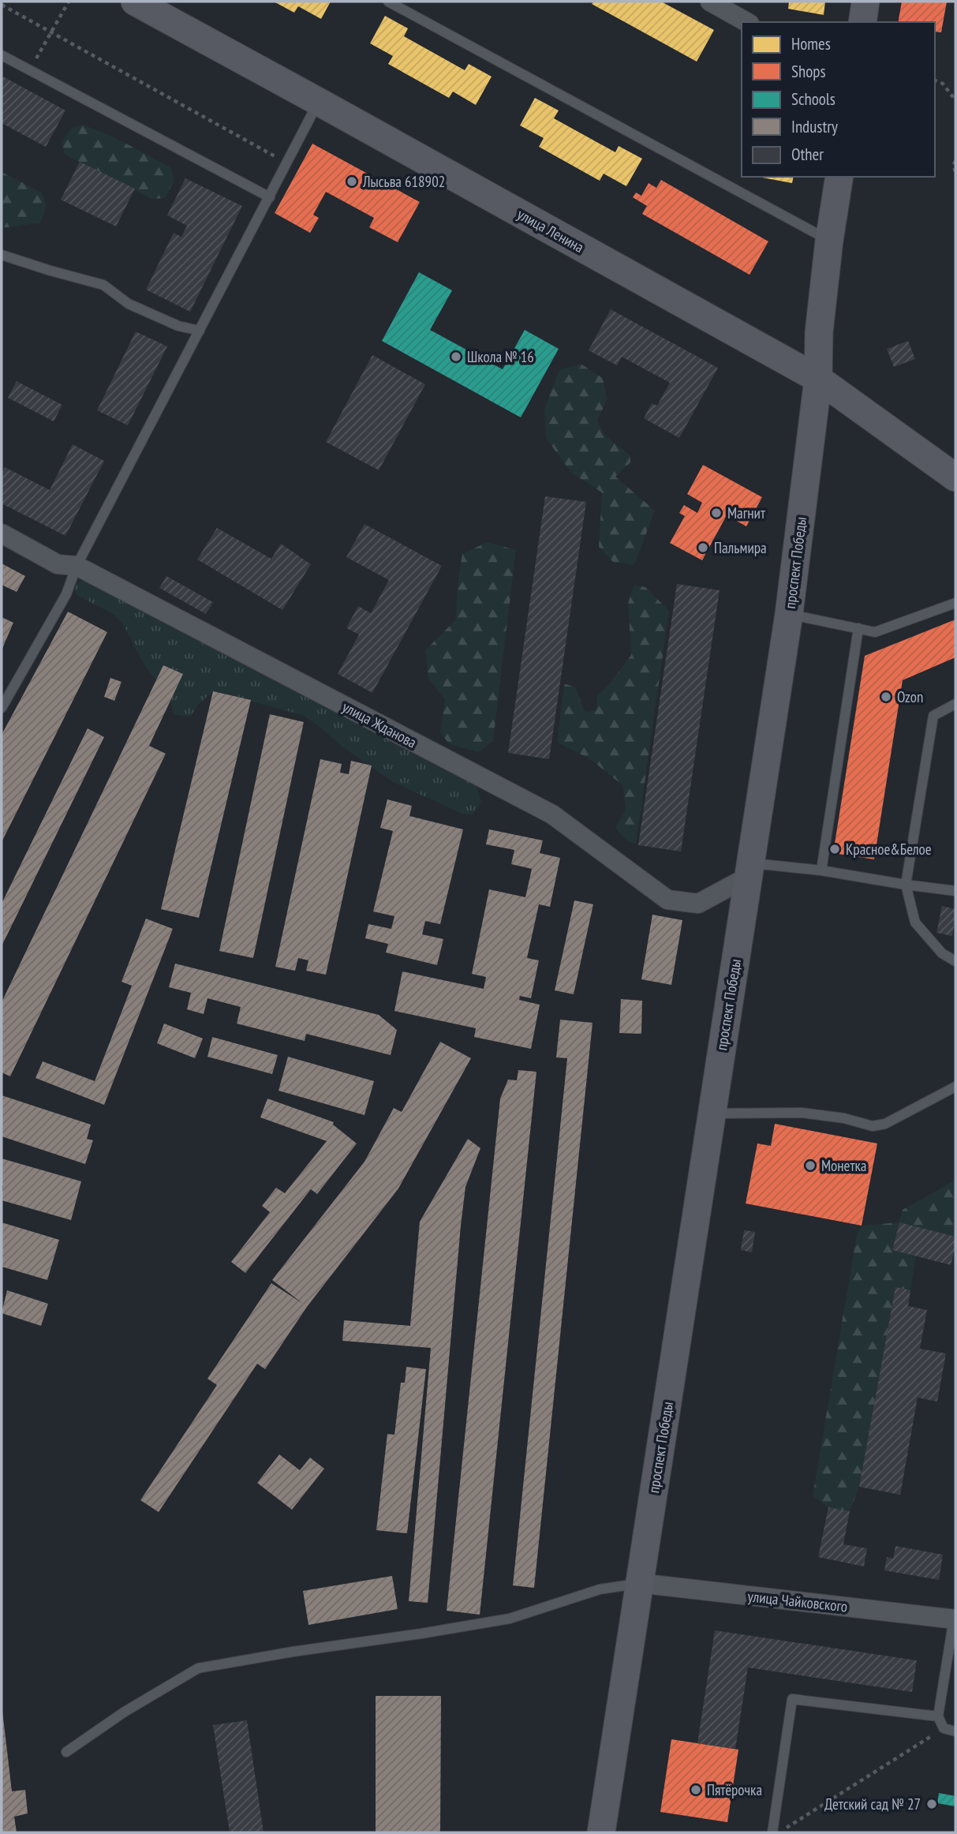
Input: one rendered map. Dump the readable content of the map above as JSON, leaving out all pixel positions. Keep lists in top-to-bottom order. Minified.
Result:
{"streets":{"street":["улица Ленина","проспект Победы","улица Жданова","улица Чайковского"]},"crossings":[["улица Ленина","проспект Победы"],["проспект Победы","улица Жданова"],["проспект Победы","улица Чайковского"]],"places":["Лысьва 618902","Школа № 16","Магнит","Пальмира","Ozon","Красное&Белое","Монетка","Пятёрочка","Детский сад № 27"],"legend":["Homes","Shops","Schools","Industry","Other"]}
